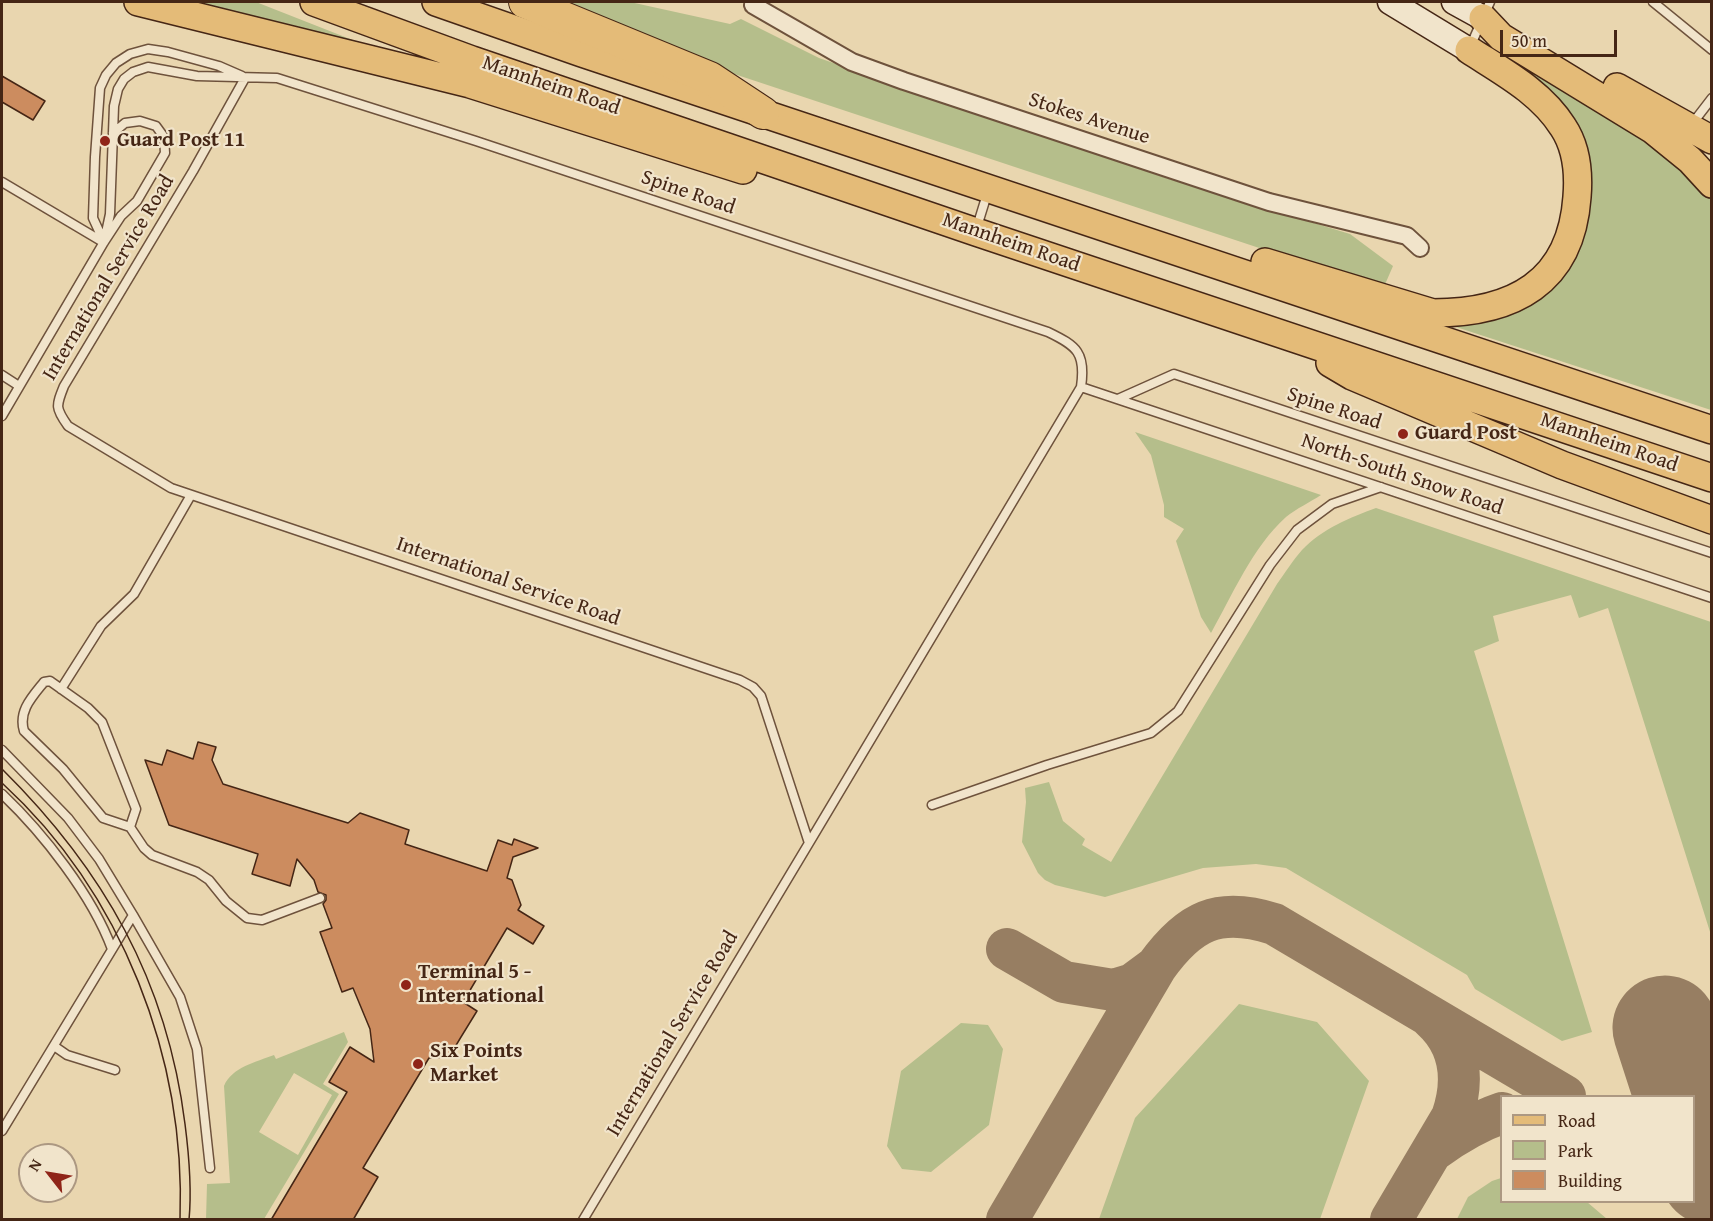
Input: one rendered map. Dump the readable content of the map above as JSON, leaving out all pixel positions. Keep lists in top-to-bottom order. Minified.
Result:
{"streets":{"main road":["Mannheim Road"],"street":["Stokes Avenue"],"lane":["Spine Road","International Service Road","North-South Snow Road"]},"crossings":[["Spine Road","International Service Road"],["Spine Road","North-South Snow Road"]],"places":["Guard Post 11","Guard Post","Terminal 5 - International","Six Points Market"],"legend":["Road","Park","Building"],"scale_bar":"50 m","north":"top left"}
